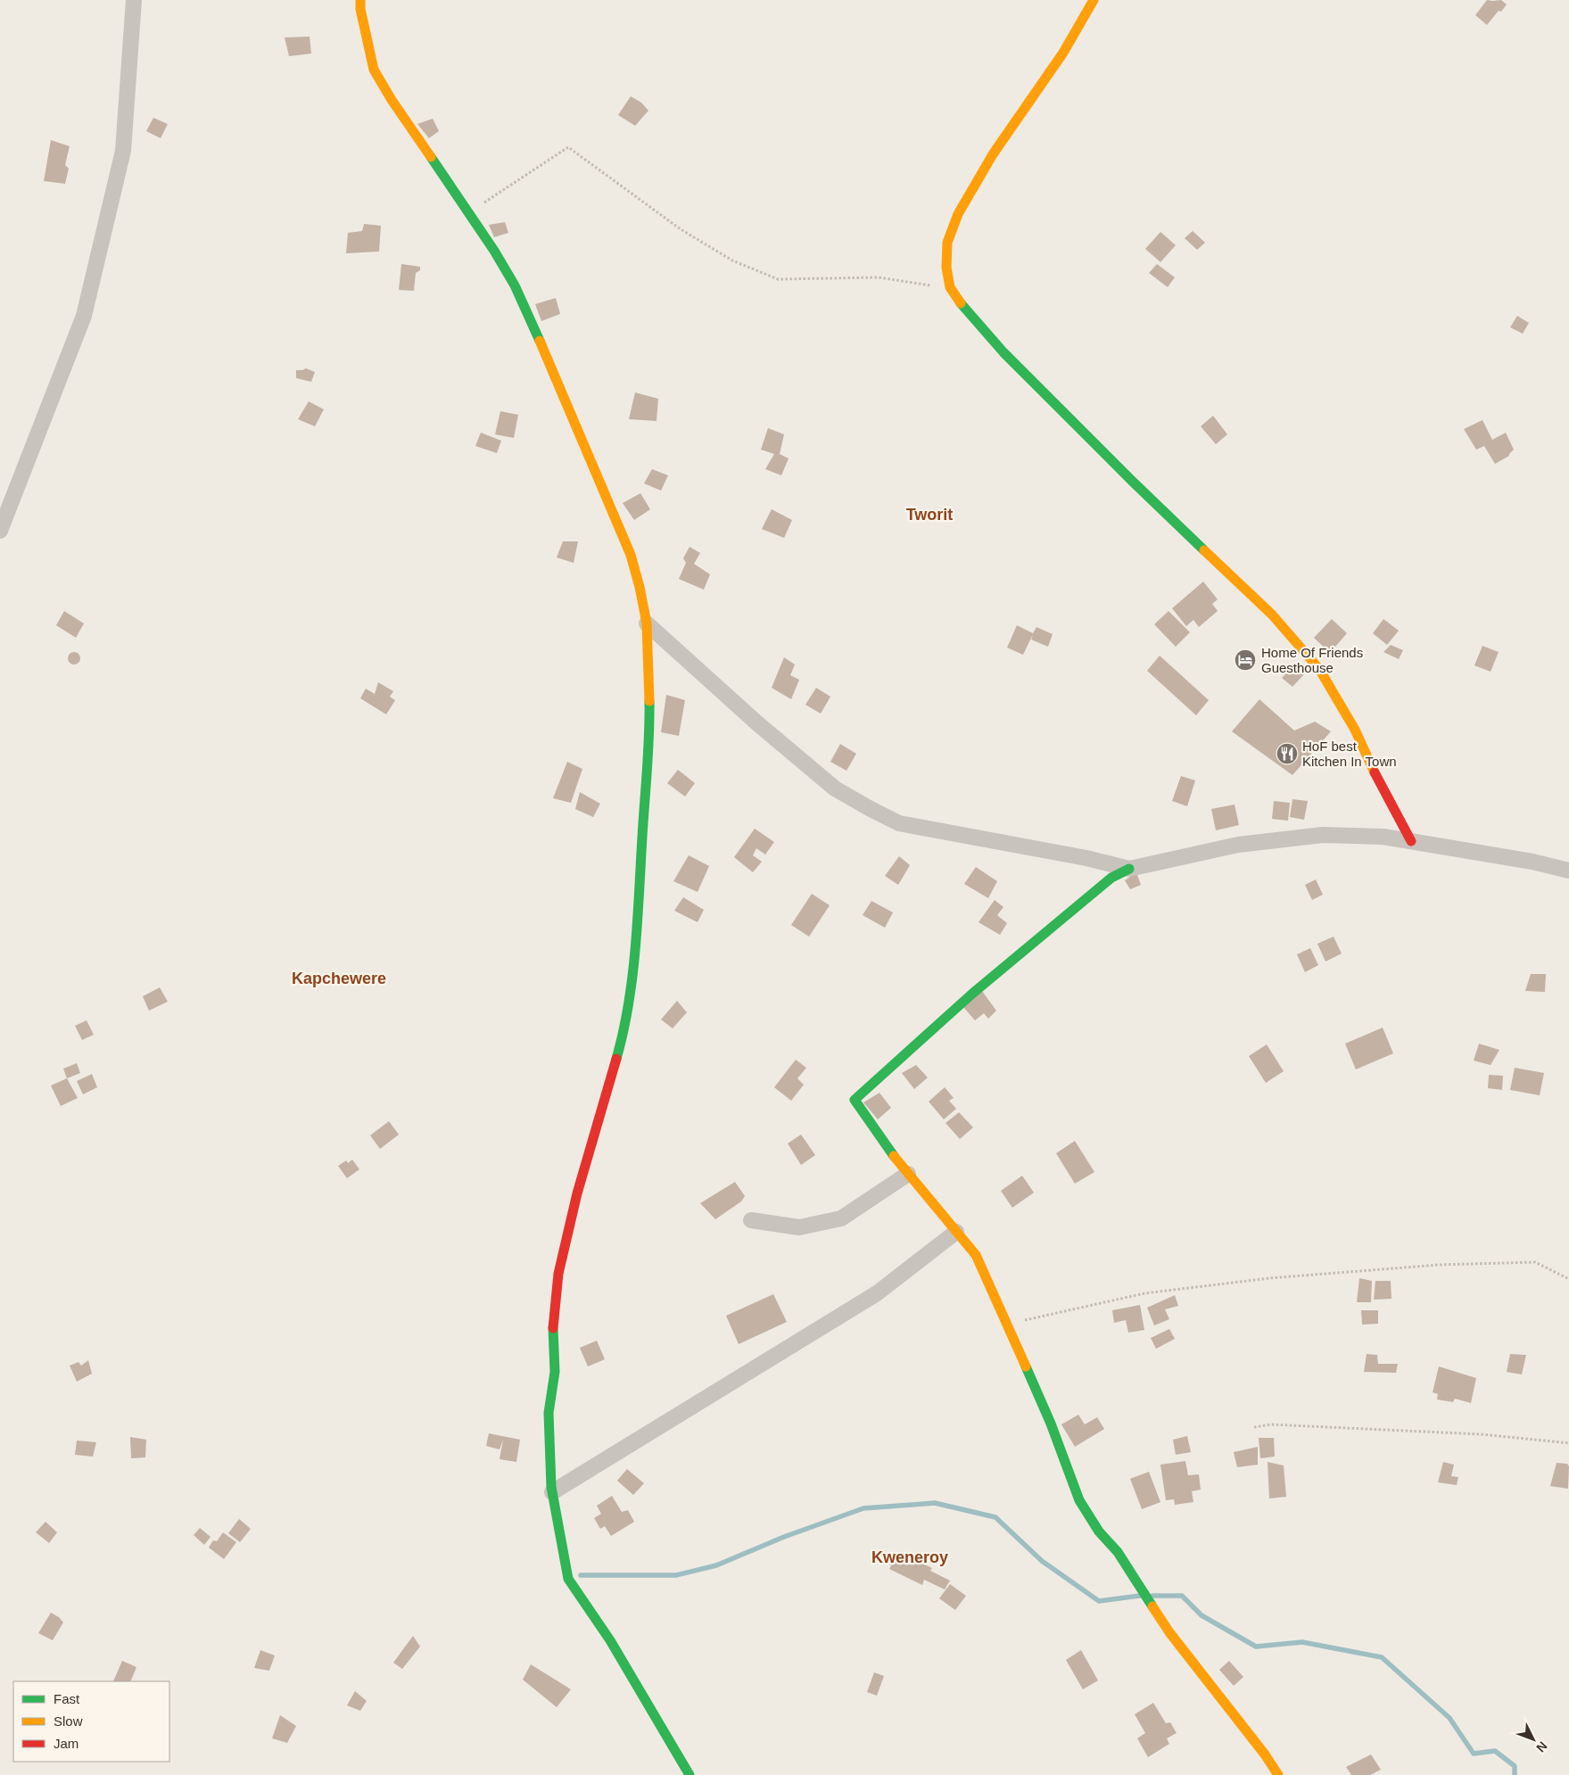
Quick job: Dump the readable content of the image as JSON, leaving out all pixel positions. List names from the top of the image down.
{
  "districts": ["Tworit", "Kapchewere", "Kweneroy"],
  "places": {
    "hotel": ["Home Of Friends Guesthouse"],
    "restaurant": ["HoF best Kitchen In Town"]
  },
  "legend": ["Fast", "Slow", "Jam"],
  "north": "bottom right"
}
